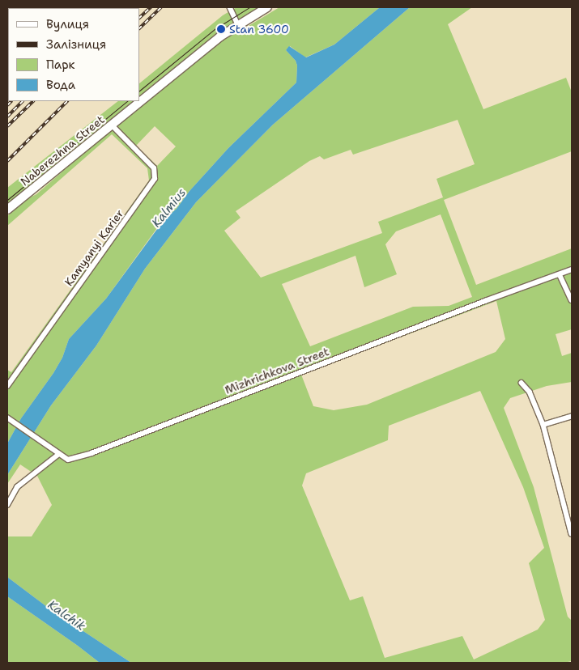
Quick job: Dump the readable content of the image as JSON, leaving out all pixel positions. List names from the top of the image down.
{
  "streets": {
    "highway": ["Naberezhna Street"],
    "street": ["Kamyanyi Karier", "Mizhrichkova Street"]
  },
  "crossings": [
    ["Naberezhna Street", "Kamyanyi Karier"]
  ],
  "water": ["Kalmius", "Kalchik"],
  "places": ["Stan 3600"],
  "legend": [
    "Вулиця",
    "Залізниця",
    "Парк",
    "Вода"
  ]
}
